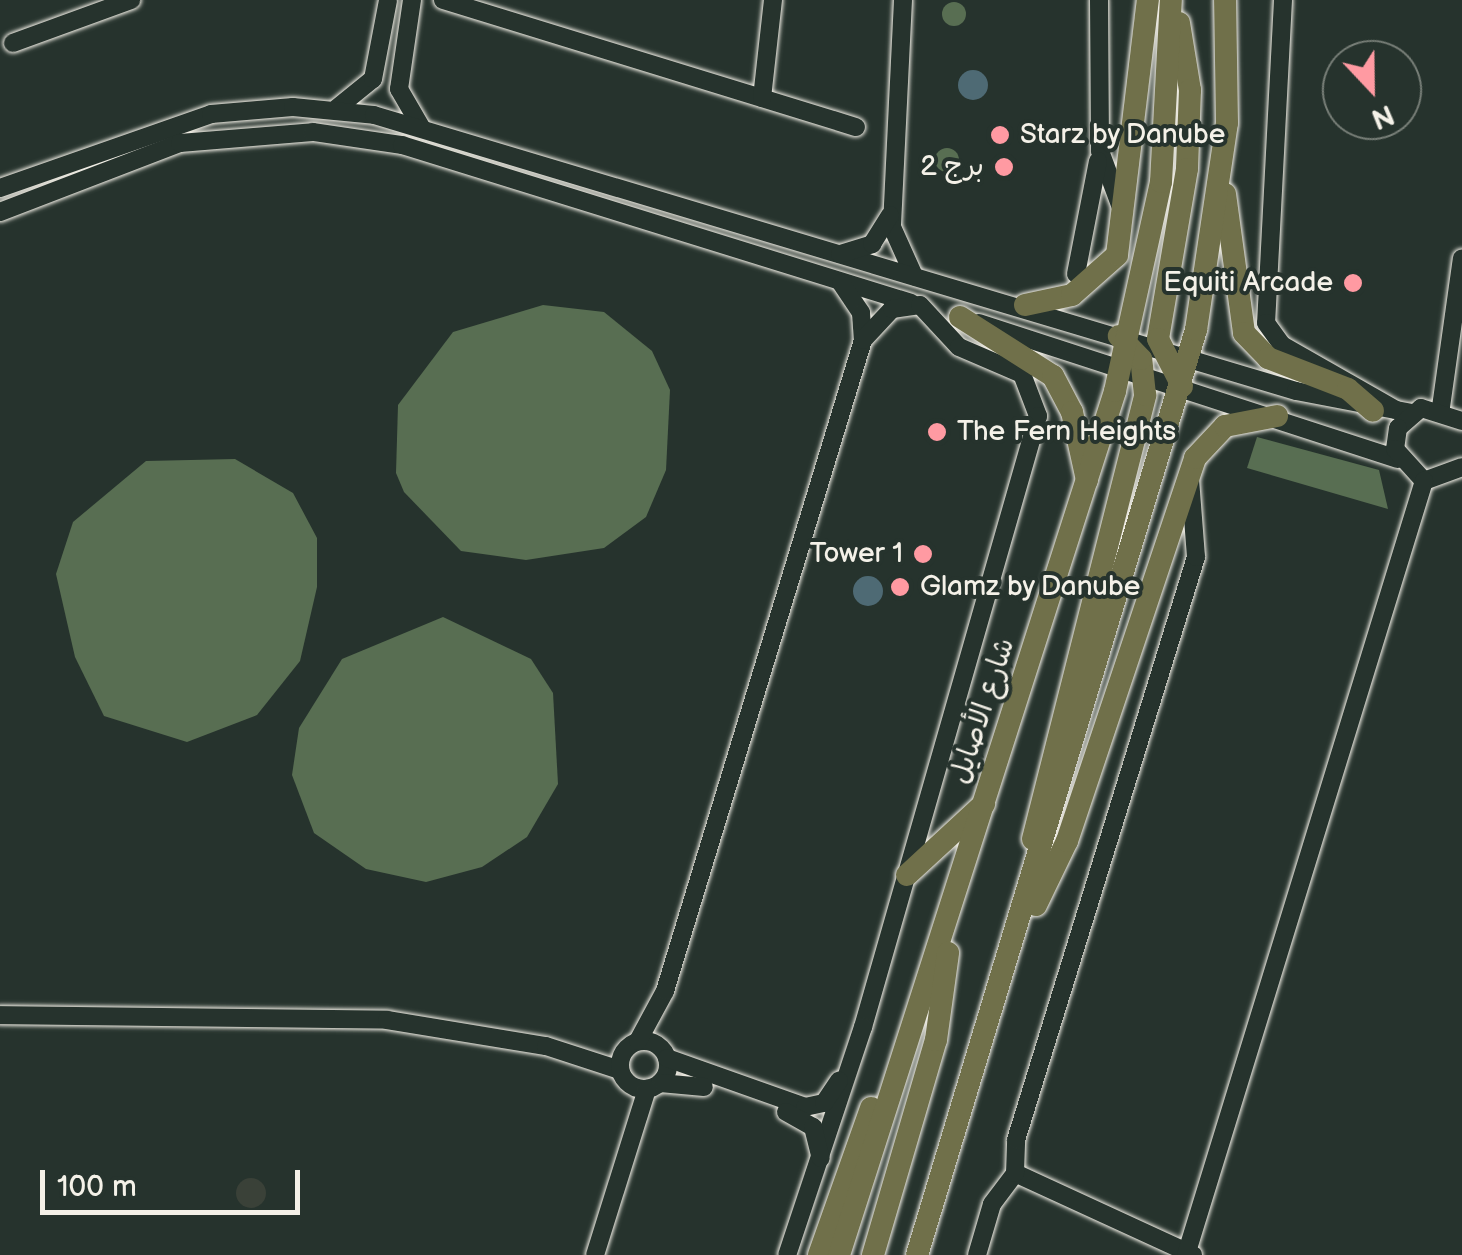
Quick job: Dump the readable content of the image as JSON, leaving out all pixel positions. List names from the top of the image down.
{
  "streets": {
    "main road": ["شارع الأصايل"]
  },
  "places": [
    "Starz by Danube",
    "برج 2",
    "Equiti Arcade",
    "The Fern Heights",
    "Tower 1",
    "Glamz by Danube"
  ],
  "scale_bar": "100 m",
  "north": "bottom"
}
